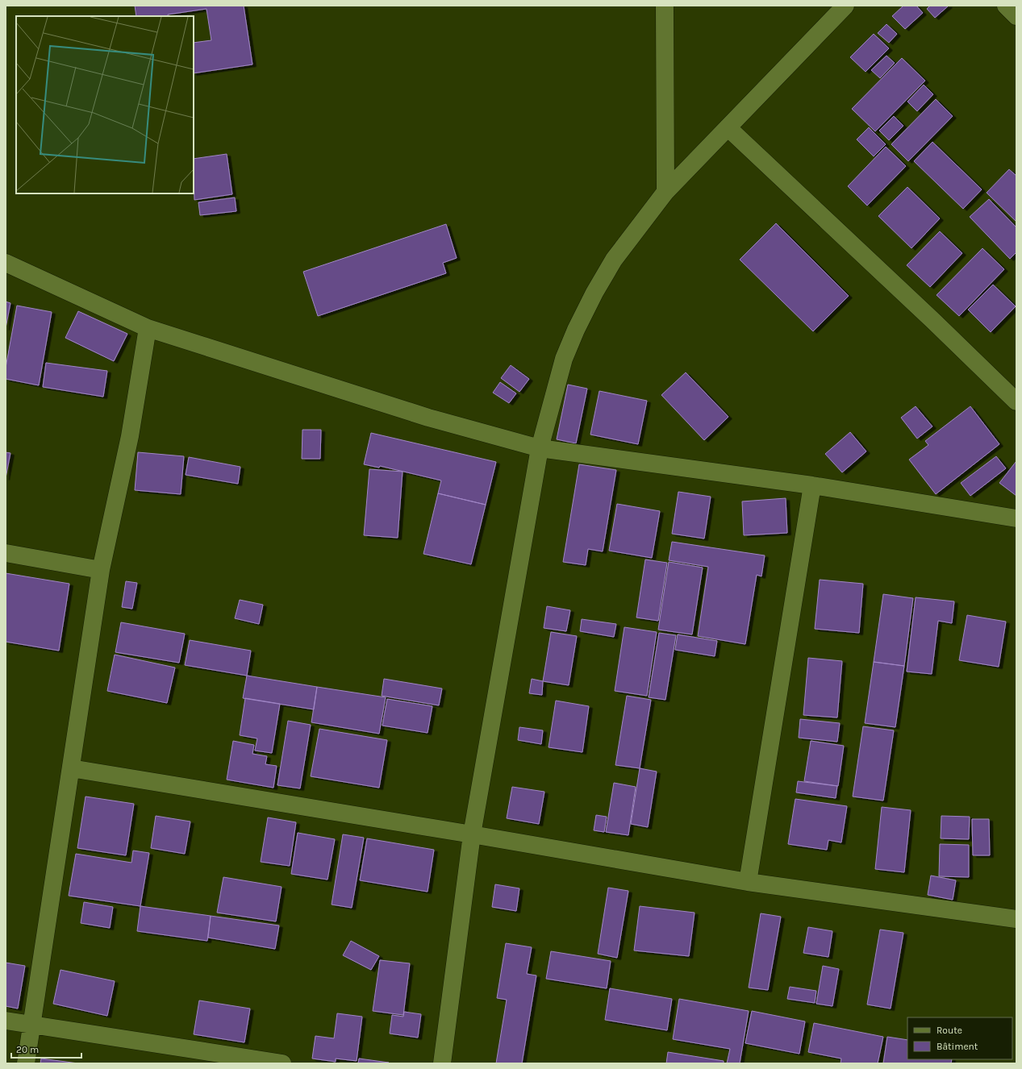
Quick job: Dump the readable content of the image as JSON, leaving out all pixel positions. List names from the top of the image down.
{
  "legend": ["Route", "Bâtiment"],
  "scale_bar": "20 m"
}
